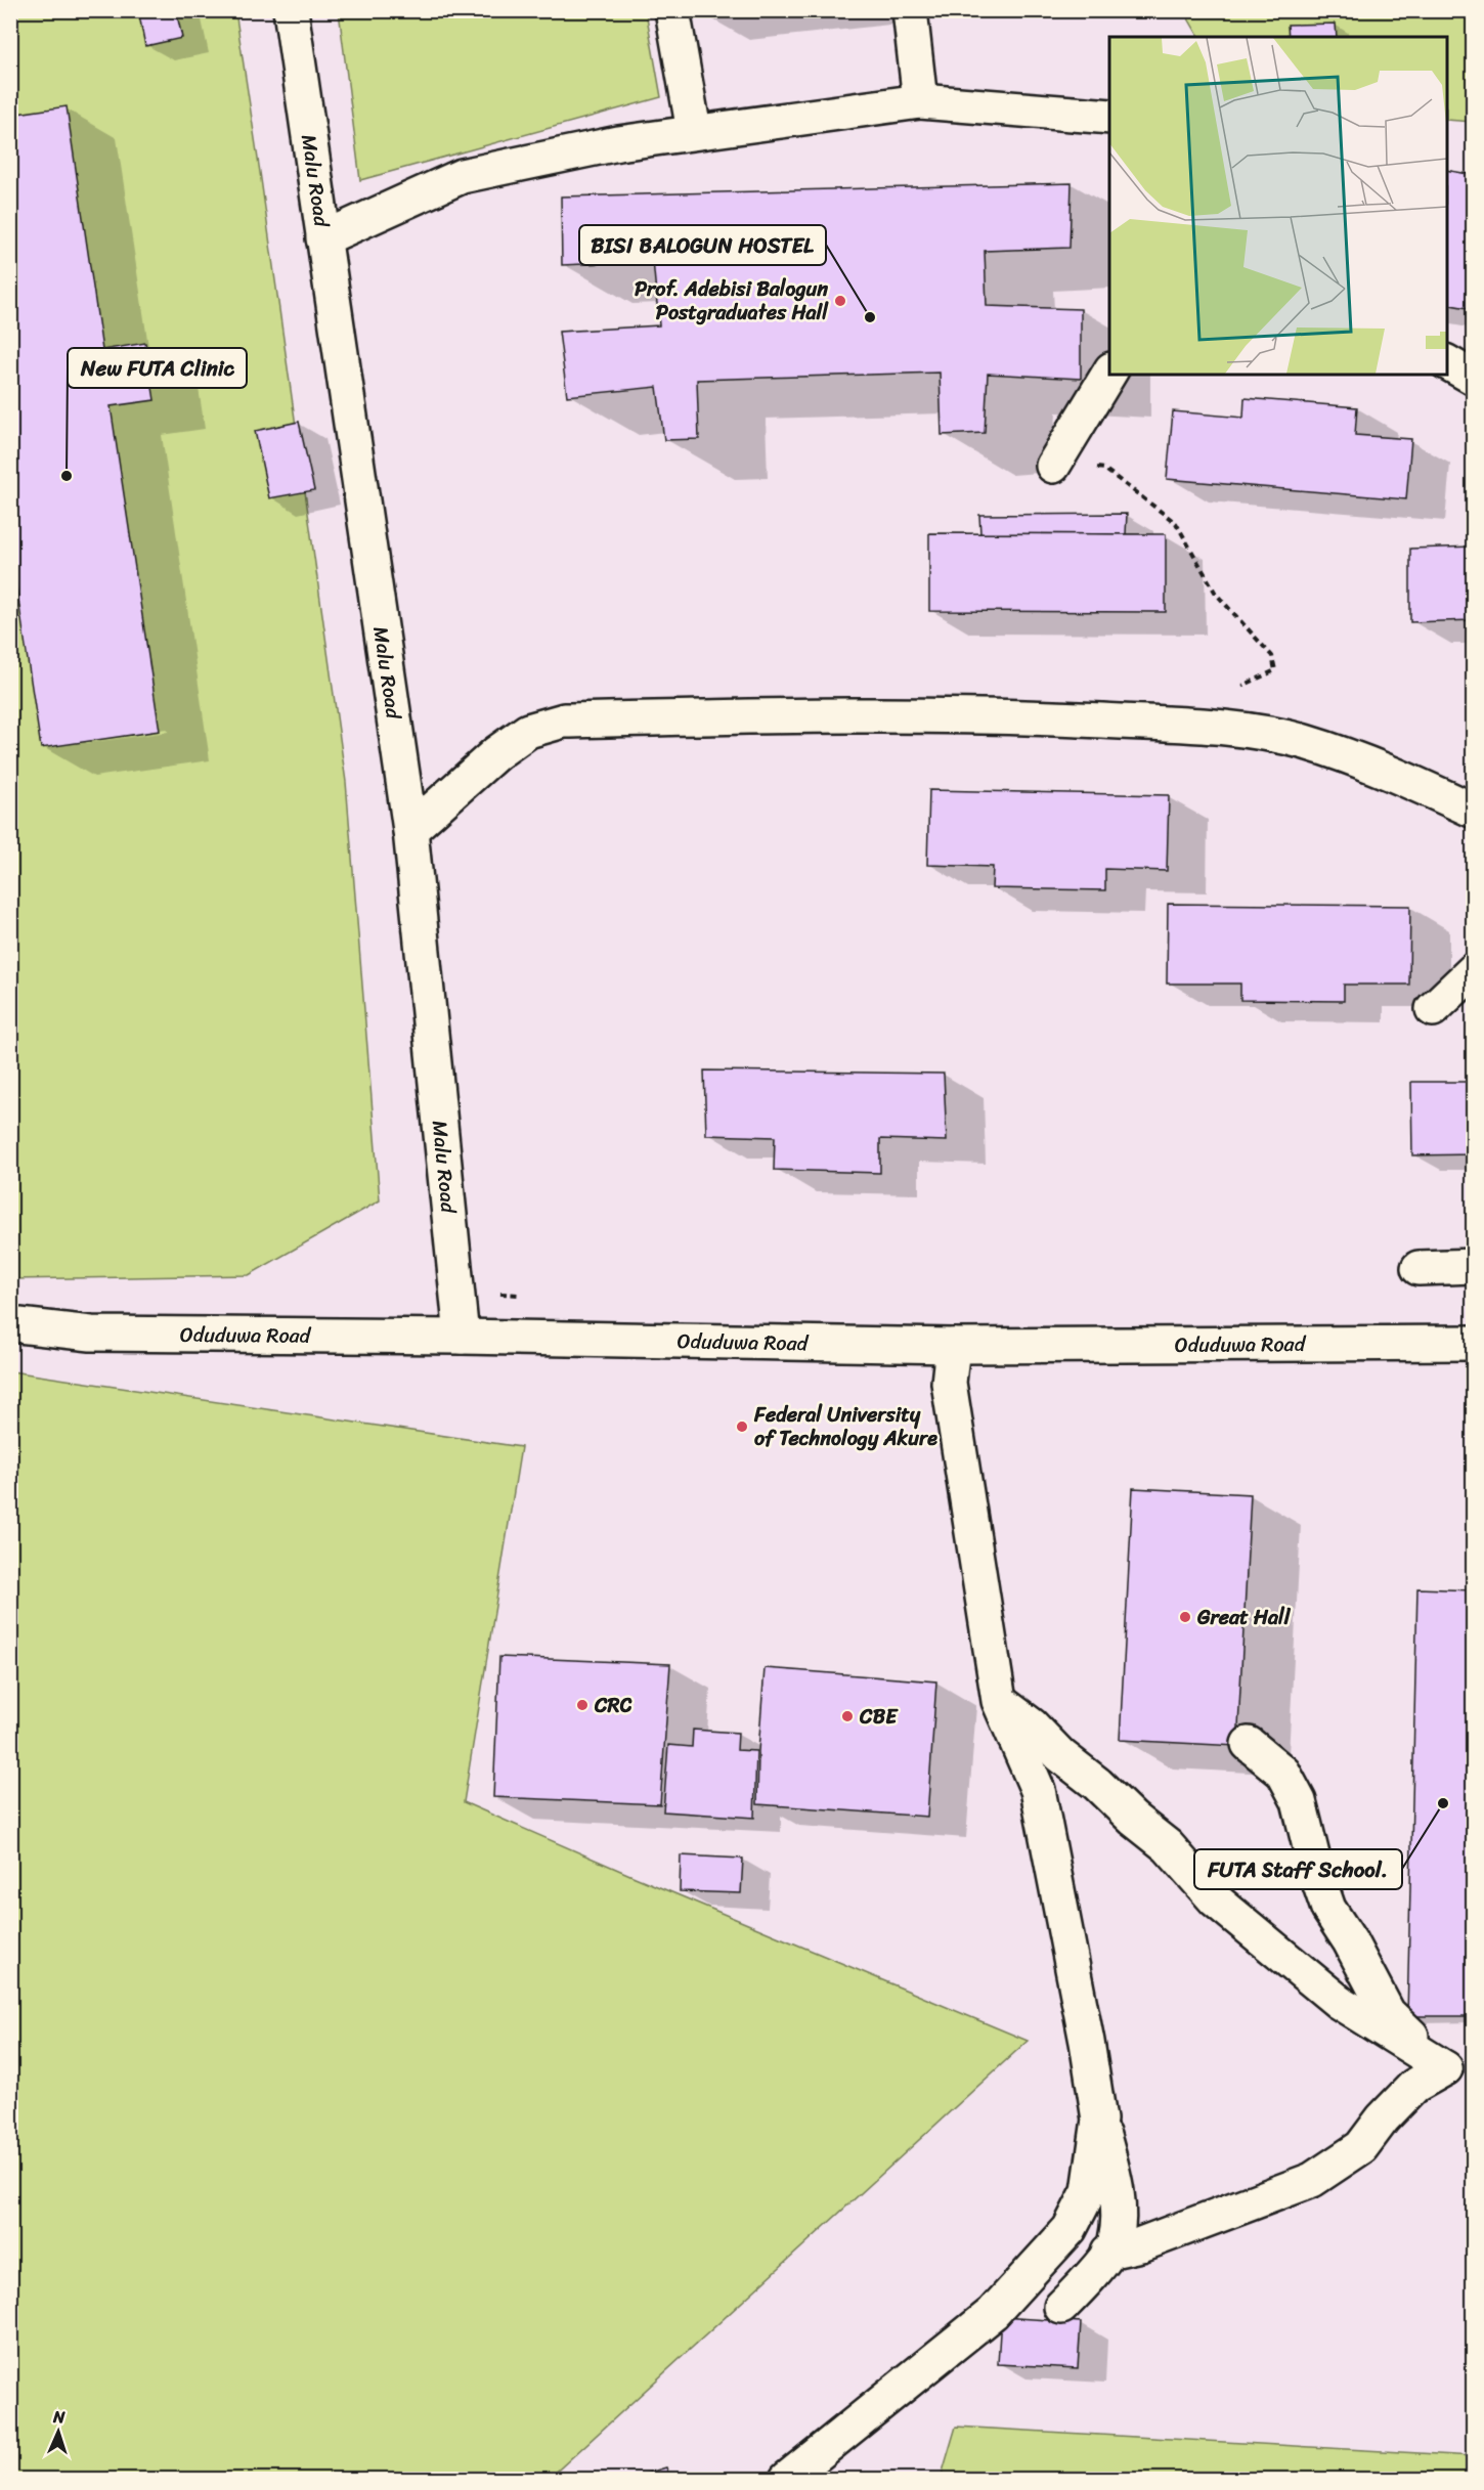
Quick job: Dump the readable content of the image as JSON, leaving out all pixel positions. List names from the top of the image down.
{
  "streets": {
    "street": ["Malu Road", "Oduduwa Road"]
  },
  "crossings": [
    ["Malu Road", "Oduduwa Road"]
  ],
  "places": [
    "Prof. Adebisi Balogun Postgraduates Hall",
    "BISI BALOGUN HOSTEL",
    "New FUTA Clinic",
    "Federal University of Technology Akure",
    "Great Hall",
    "CRC",
    "CBE",
    "FUTA Staff School."
  ],
  "north": "top"
}
